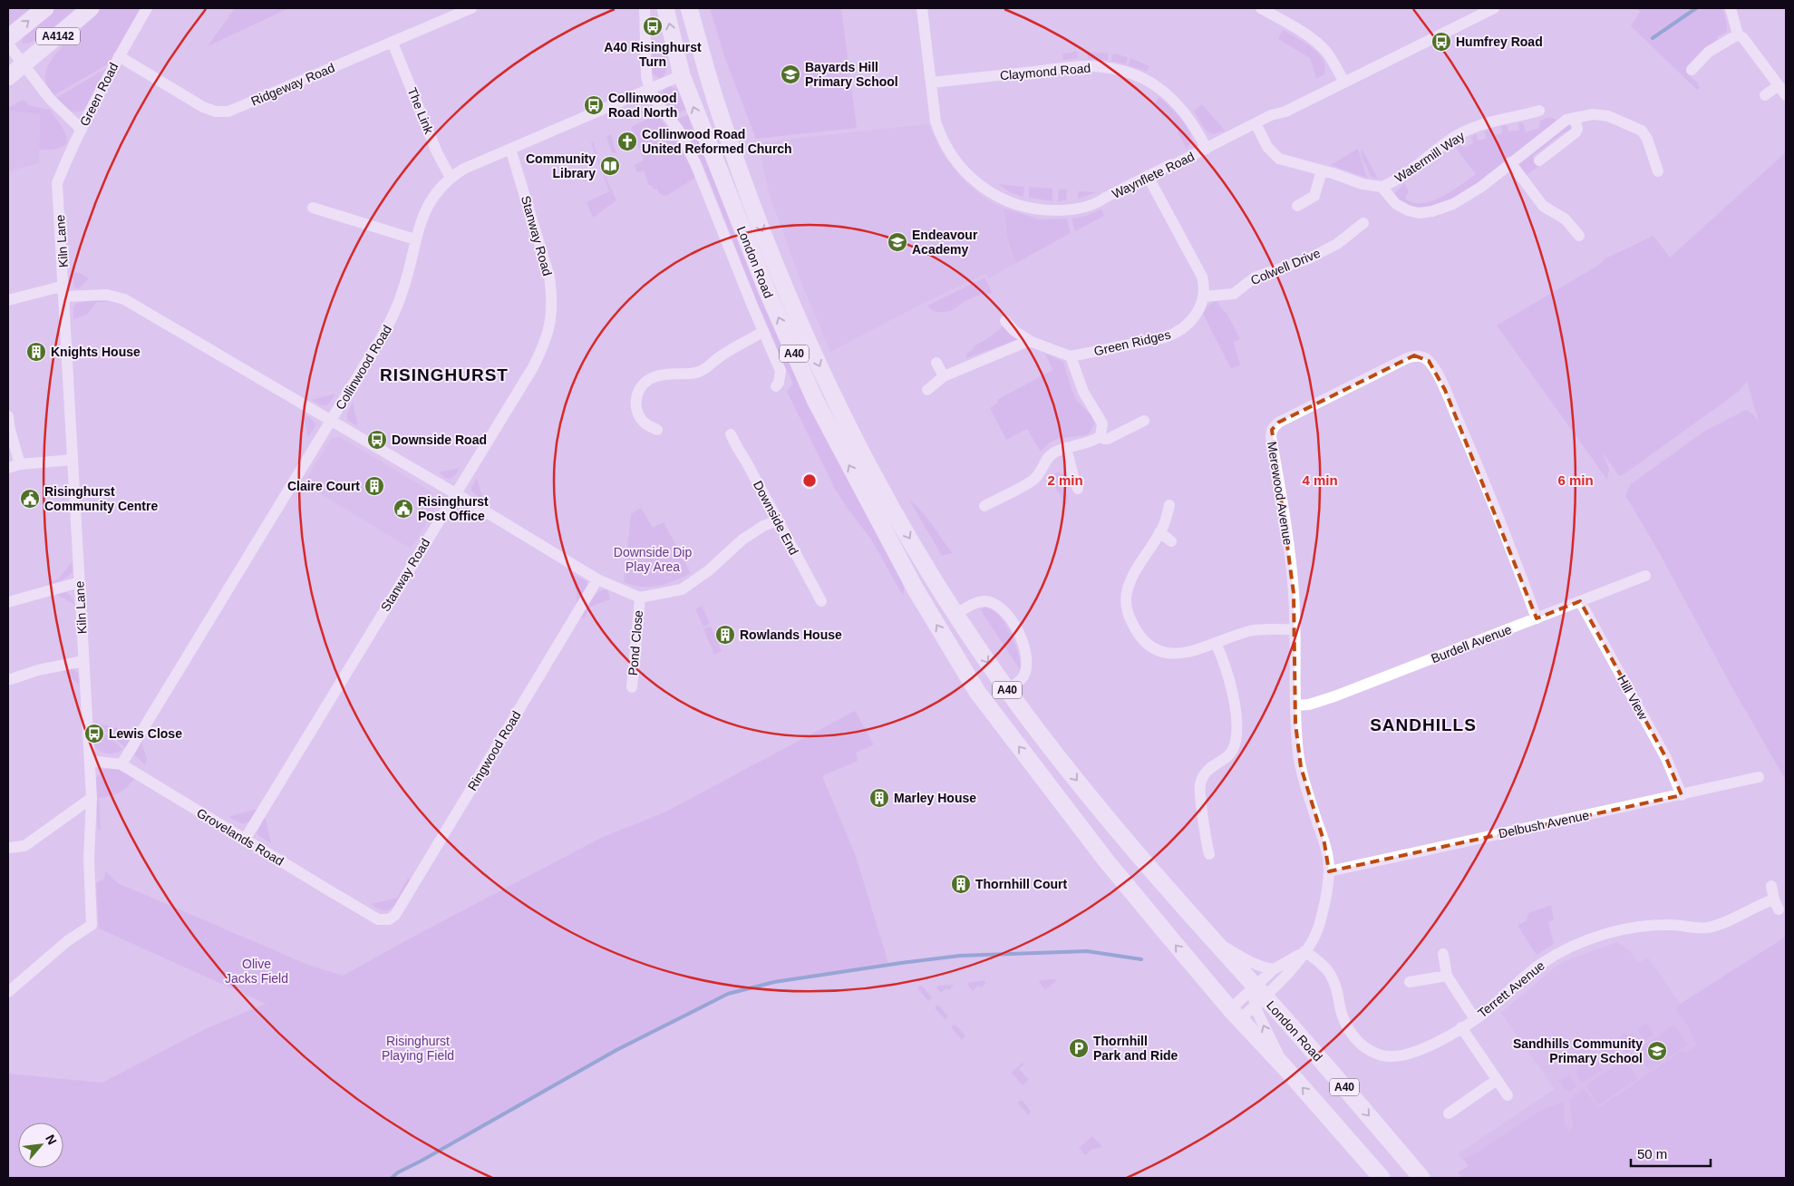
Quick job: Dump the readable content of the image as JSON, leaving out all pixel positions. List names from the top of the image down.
{
  "streets": {
    "highway": ["A4142", "London Road", "A40"],
    "street": [
      "Claymond Road",
      "Ridgeway Road",
      "Green Road",
      "The Link",
      "Watermill Way",
      "Waynflete Road",
      "Stanway Road",
      "Kiln Lane",
      "Colwell Drive",
      "Green Ridges",
      "Collinwood Road",
      "Merewood Avenue",
      "Downside End",
      "Pond Close",
      "Burdell Avenue",
      "Hill View",
      "Ringwood Road",
      "Delbush Avenue",
      "Grovelands Road",
      "Terrett Avenue"
    ]
  },
  "crossings": [
    ["Claymond Road", "Waynflete Road"],
    ["Ridgeway Road", "Green Road"],
    ["Ridgeway Road", "The Link"],
    ["Green Road", "Kiln Lane"],
    ["The Link", "Collinwood Road"],
    ["Stanway Road", "Collinwood Road"],
    ["Stanway Road", "Grovelands Road"],
    ["Kiln Lane", "Grovelands Road"],
    ["London Road", "A40"],
    ["London Road", "Collinwood Road"],
    ["London Road", "Merewood Avenue"],
    ["Colwell Drive", "Green Ridges"],
    ["A40", "Merewood Avenue"],
    ["Collinwood Road", "Grovelands Road"],
    ["Merewood Avenue", "Burdell Avenue"],
    ["Merewood Avenue", "Delbush Avenue"],
    ["Merewood Avenue", "Terrett Avenue"],
    ["Burdell Avenue", "Hill View"],
    ["Hill View", "Delbush Avenue"],
    ["Ringwood Road", "Grovelands Road"]
  ],
  "districts": ["RISINGHURST", "SANDHILLS"],
  "parks": ["Downside Dip Play Area", "Olive Jacks Field", "Risinghurst Playing Field"],
  "places": {
    "bus stop": [
      "A40 Risinghurst Turn",
      "Humfrey Road",
      "Collinwood Road North",
      "Downside Road",
      "Lewis Close"
    ],
    "school or university": ["Bayards Hill Primary School", "Endeavour Academy", "Sandhills Community Primary School"],
    "church": ["Collinwood Road United Reformed Church"],
    "library": ["Community Library"],
    "building": [
      "Knights House",
      "Claire Court",
      "Rowlands House",
      "Marley House",
      "Thornhill Court"
    ],
    "public building": ["Risinghurst Community Centre", "Risinghurst Post Office"],
    "parking": ["Thornhill Park and Ride"]
  },
  "scale_bar": "50 m",
  "north": "top right",
  "rings": ["2 min", "4 min", "6 min"]
}
